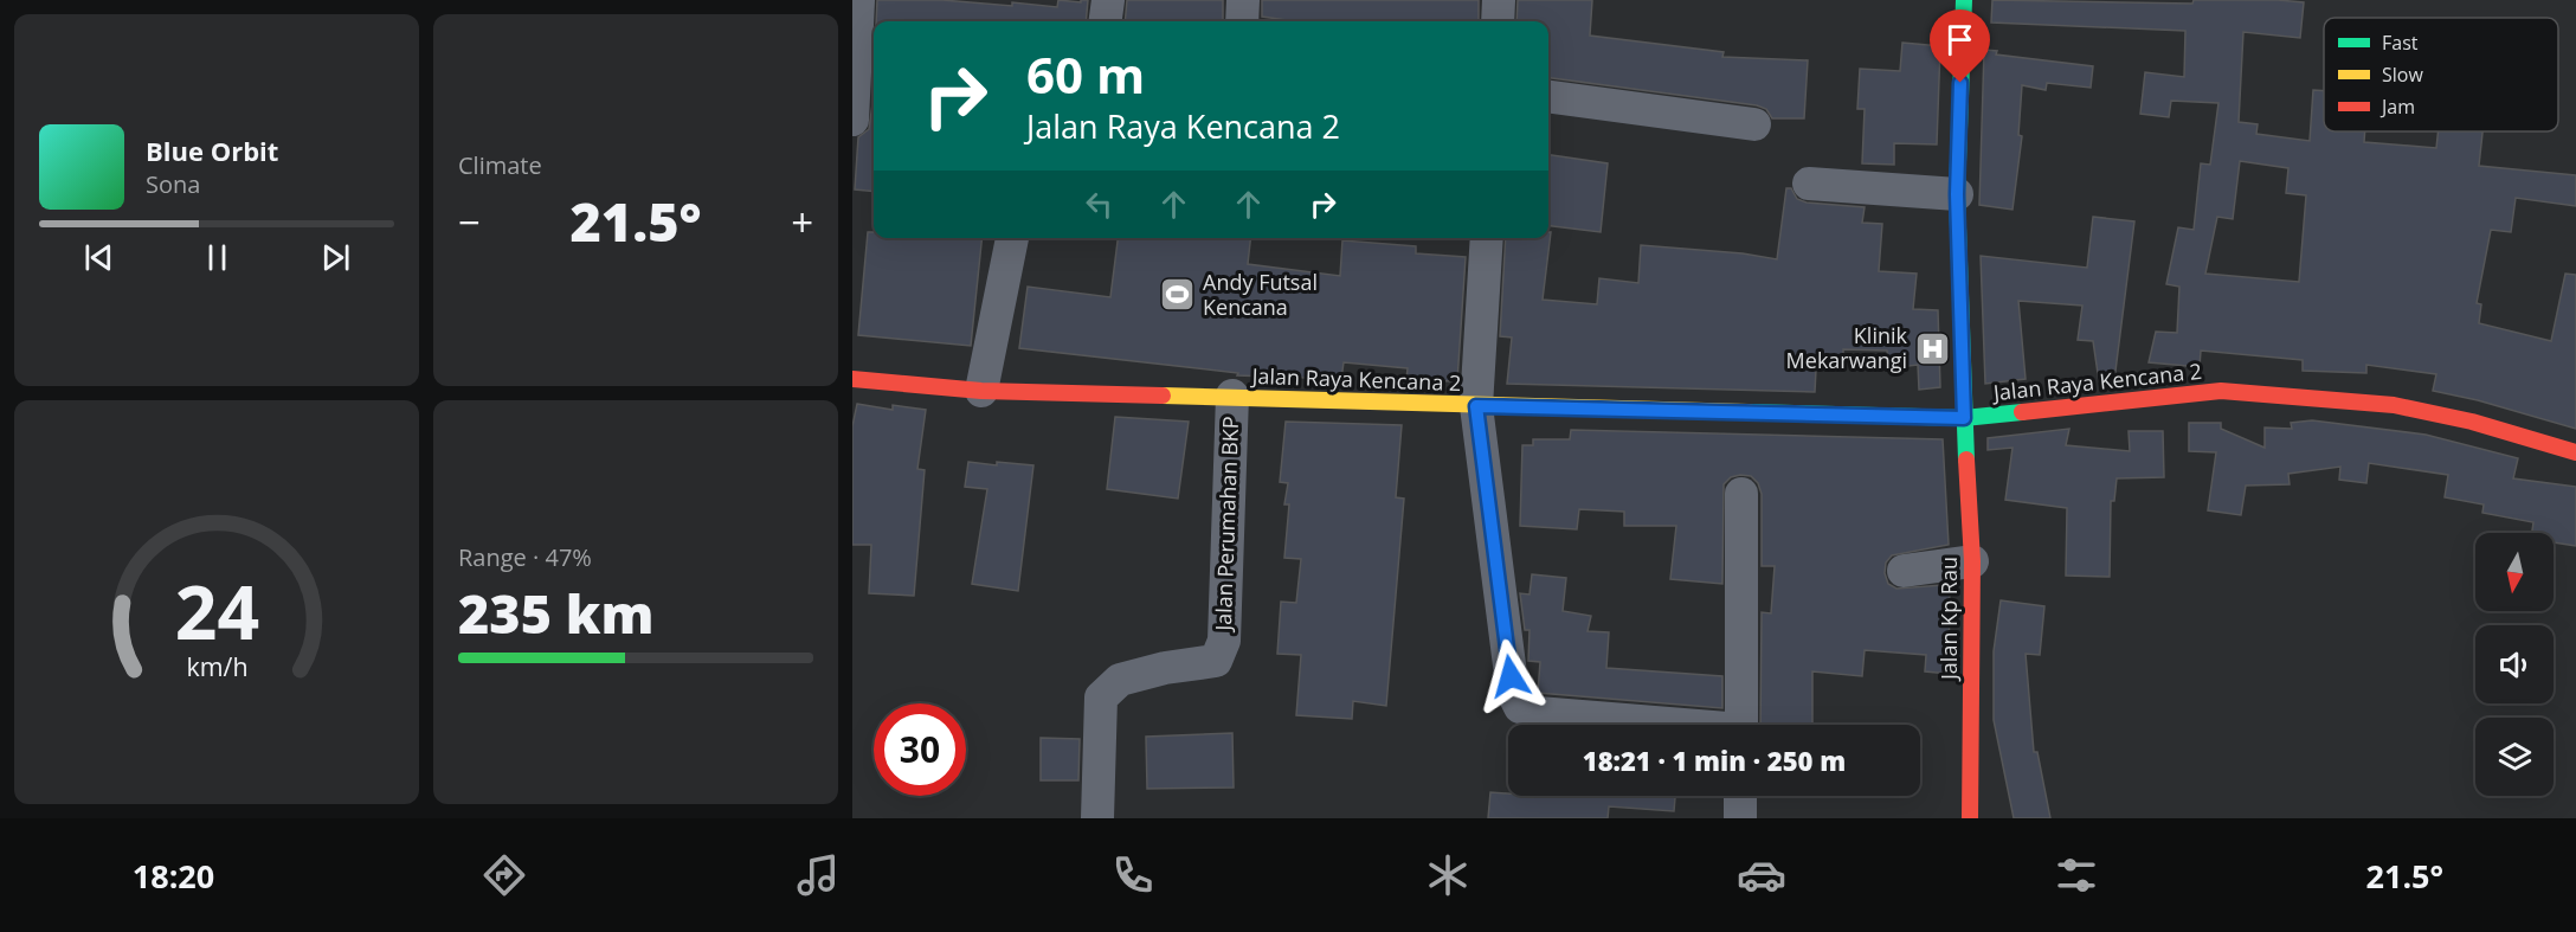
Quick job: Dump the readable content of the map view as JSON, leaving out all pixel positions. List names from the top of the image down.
{
  "streets": {
    "street": ["Jalan Raya Kencana 2", "Jalan Perumahan BKP", "Jalan Kp Rau"]
  },
  "crossings": [
    ["Jalan Raya Kencana 2", "Jalan Perumahan BKP"],
    ["Jalan Raya Kencana 2", "Jalan Kp Rau"]
  ],
  "places": {
    "sports": ["Andy Futsal Kencana"],
    "hospital": ["Klinik Mekarwangi"]
  },
  "legend": ["Fast", "Slow", "Jam"],
  "north": "bottom",
  "page": {
    "tile": [
      "Climate",
      ["Range · 47%", "235 km"]
    ],
    "turn": ["60 m", "Jalan Raya Kencana 2"],
    "song": ["Blue Orbit", "Sona"],
    "heat": ["−", "21.5°", "+"],
    "limit": "30",
    "trip": "18:21 · 1 min · 250 m",
    "tabs": ["18:20", "21.5°"],
    "gauge": ["24", "km/h"]
  }
}
